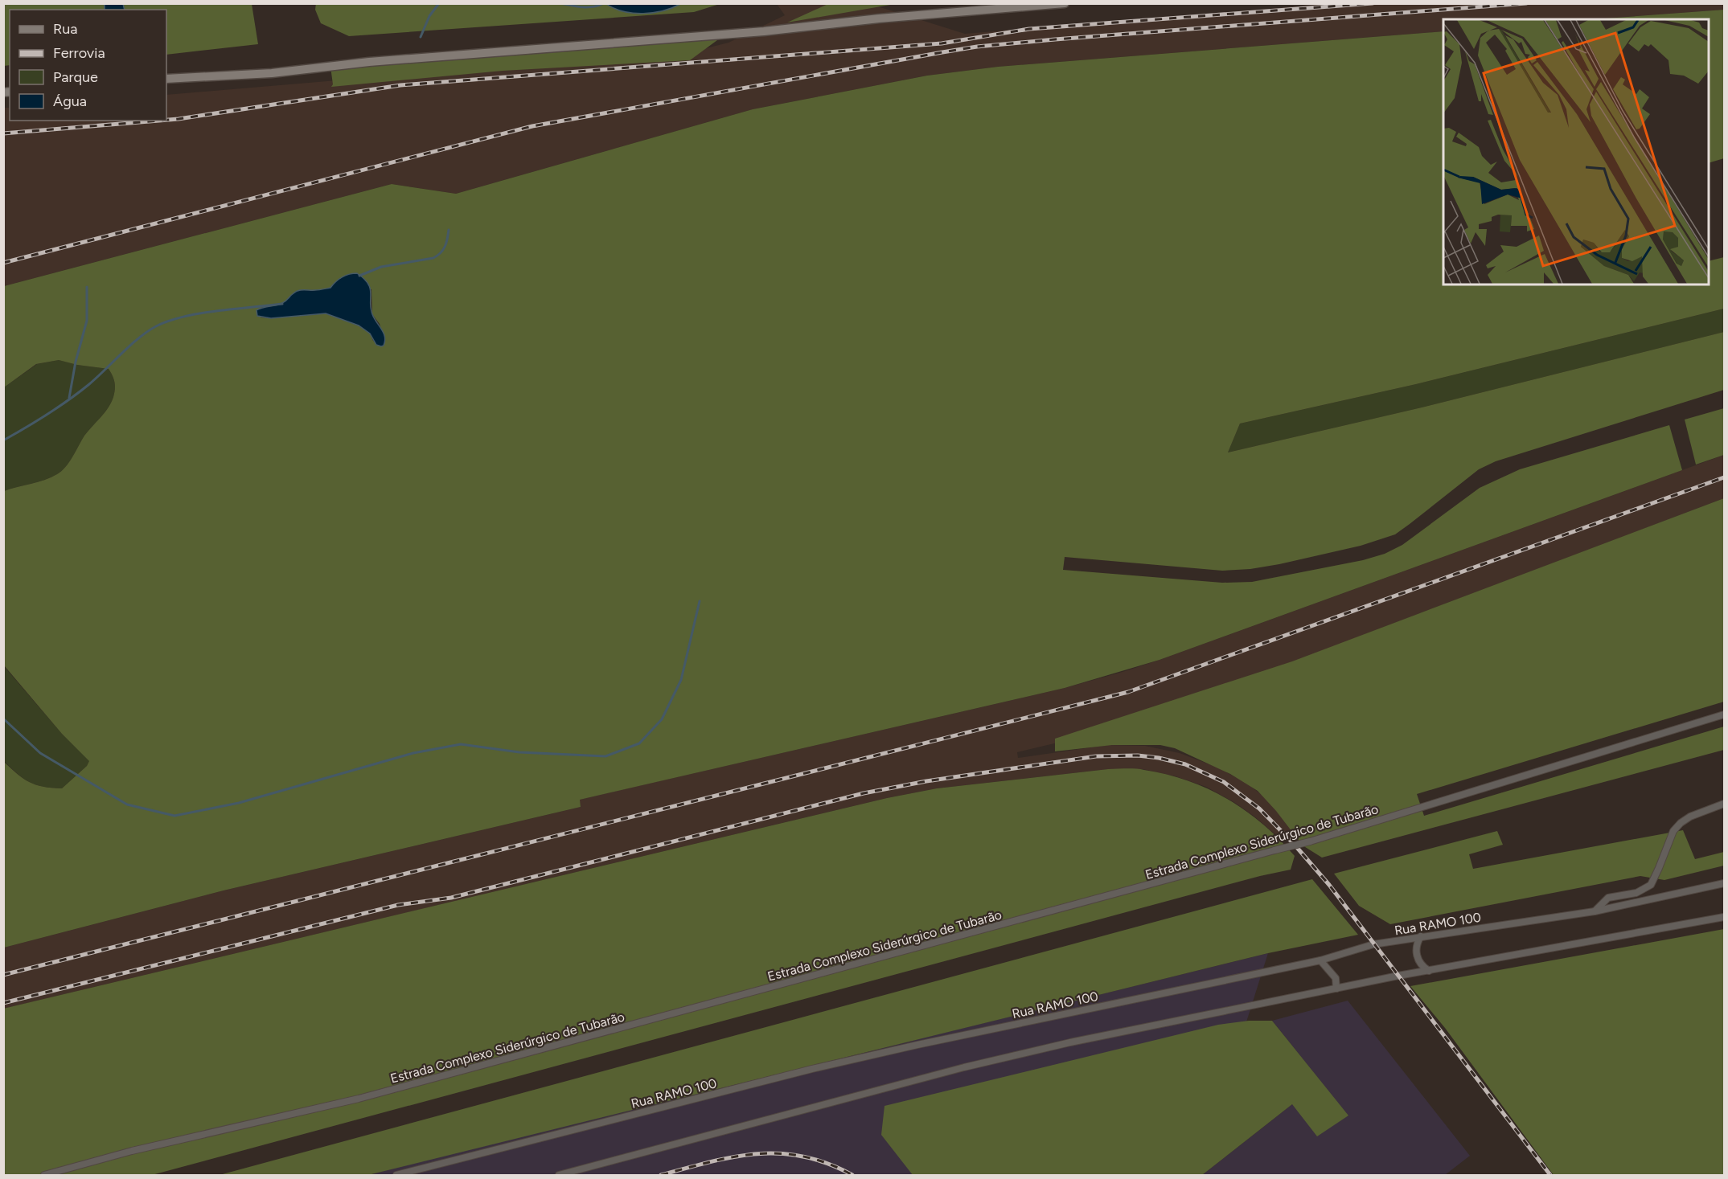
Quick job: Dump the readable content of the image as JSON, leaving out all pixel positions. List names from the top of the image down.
{
  "streets": {
    "street": ["Estrada Complexo Siderúrgico de Tubarão", "Rua RAMO 100"]
  },
  "legend": [
    "Rua",
    "Ferrovia",
    "Parque",
    "Água"
  ]
}
